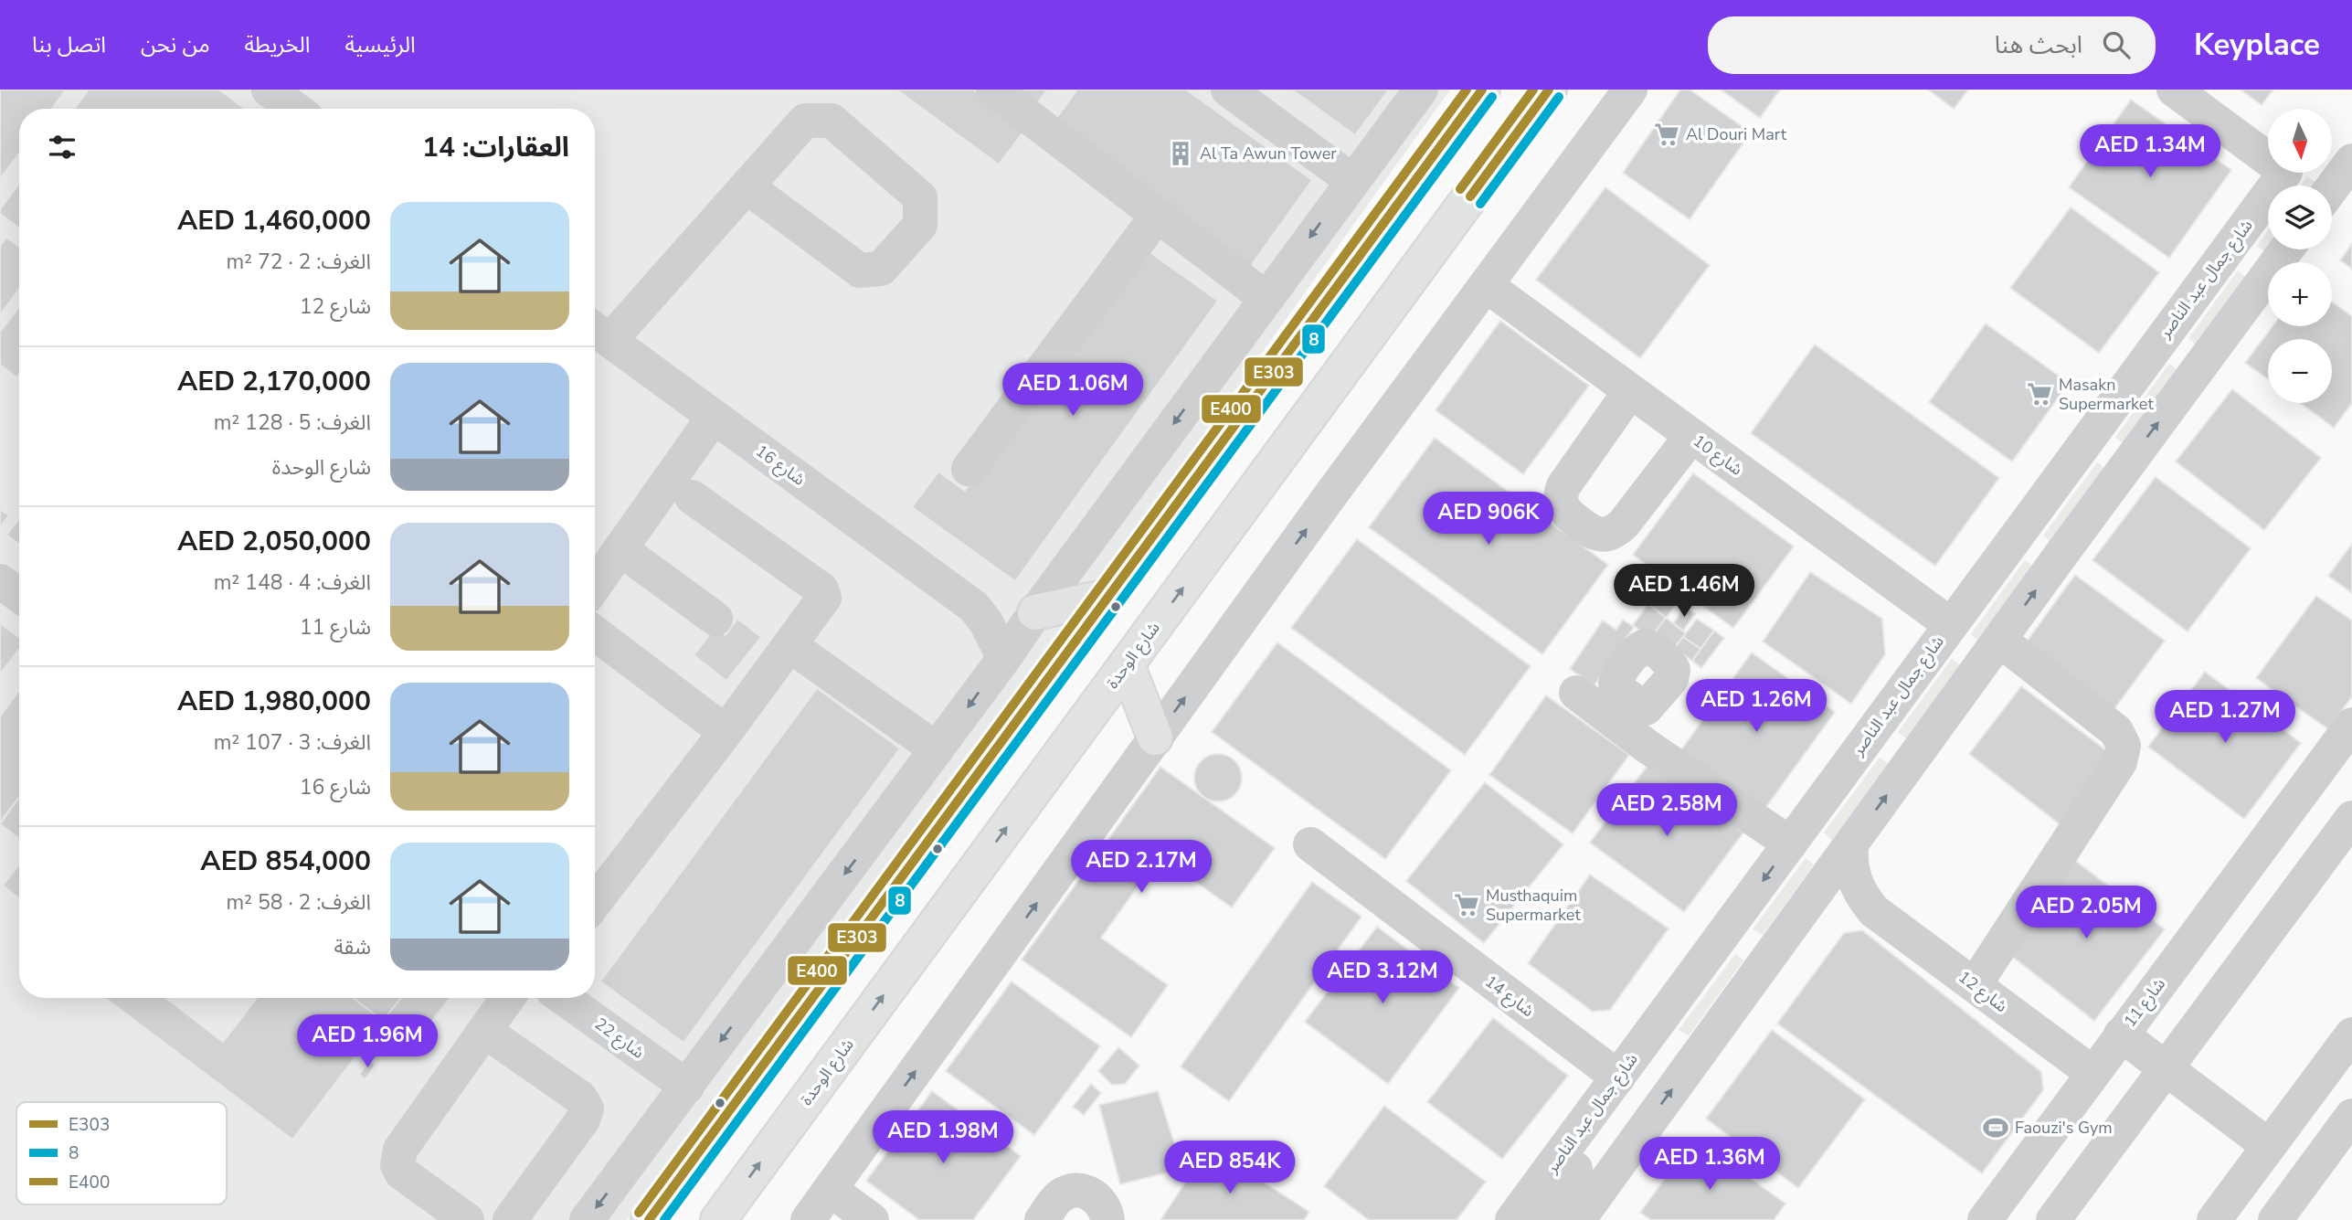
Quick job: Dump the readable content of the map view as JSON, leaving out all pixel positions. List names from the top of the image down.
{
  "streets": {
    "highway": ["شارع الوحدة"],
    "street": [
      "شارع جمال عبد الناصر",
      "شارع 10",
      "شارع 16",
      "شارع 12",
      "شارع 14",
      "شارع 11",
      "شارع 22"
    ]
  },
  "crossings": [
    ["شارع جمال عبد الناصر", "شارع 10"],
    ["شارع جمال عبد الناصر", "شارع 14"],
    ["شارع 12", "شارع 11"]
  ],
  "places": {
    "supermarket": ["Al Douri Mart", "Masakn Supermarket", "Musthaquim Supermarket"],
    "building": ["Al Ta Awun Tower"],
    "sports": ["Faouzi's Gym"]
  },
  "lines": ["transit line E303", "transit line E400", "transit line 8"],
  "legend": ["E303", "8", "E400"],
  "north": "bottom",
  "page": {
    "header": "Keyplace",
    "search": "ابحث هنا",
    "nav": [
      "الرئيسية",
      "الخريطة",
      "من نحن",
      "اتصل بنا"
    ],
    "map_buttons": ["+", "−"],
    "heading": "العقارات: 14",
    "price": [
      "AED 1.34M",
      "AED 1.06M",
      "AED 906K",
      "AED 1.46M",
      "AED 1.26M",
      "AED 1.27M",
      "AED 2.58M",
      "AED 2.17M",
      "AED 2.05M",
      "AED 3.12M",
      "AED 1.96M",
      "AED 1.98M",
      "AED 1.36M",
      "AED 854K"
    ],
    "list": [
      {
        "name": "AED 1,460,000",
        "note": "الغرف: 2 · 72 m² · شارع 12"
      },
      {
        "name": "AED 2,170,000",
        "note": "الغرف: 5 · 128 m² · شارع الوحدة"
      },
      {
        "name": "AED 2,050,000",
        "note": "الغرف: 4 · 148 m² · شارع 11"
      },
      {
        "name": "AED 1,980,000",
        "note": "الغرف: 3 · 107 m² · شارع 16"
      },
      {
        "name": "AED 854,000",
        "note": "الغرف: 2 · 58 m² · شقة"
      }
    ]
  }
}
